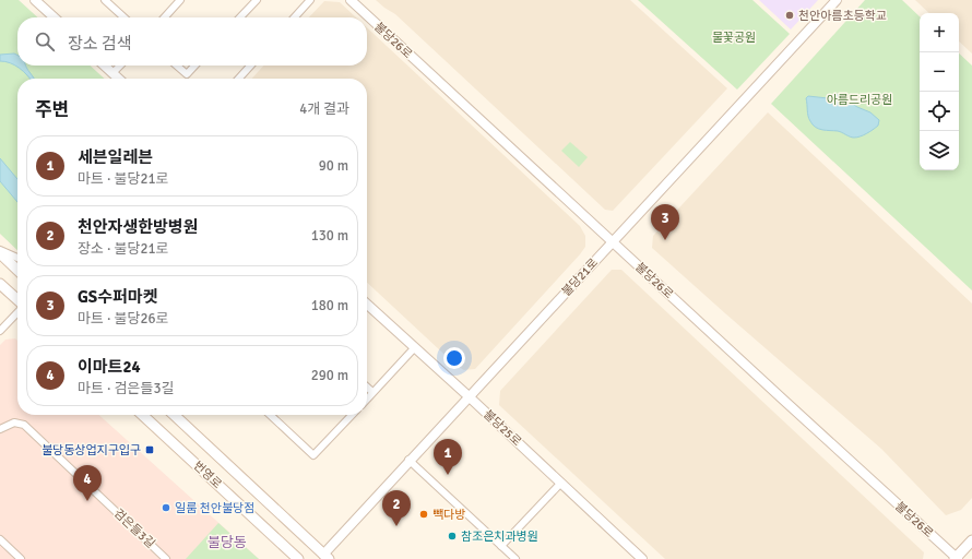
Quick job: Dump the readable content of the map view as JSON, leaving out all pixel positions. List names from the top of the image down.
{
  "streets": {
    "main road": ["번영로"],
    "street": [
      "불당26로",
      "불당21로",
      "불당25로",
      "검은들3길"
    ]
  },
  "crossings": [
    ["불당26로", "불당21로"],
    ["불당21로", "불당25로"],
    ["불당21로", "번영로"]
  ],
  "districts": ["불당동"],
  "parks": ["물꽃공원", "아름드리공원"],
  "places": {
    "other": [
      "천안아름초등학교",
      "일룸 천안불당점",
      "빽다방",
      "참조은치과병원"
    ],
    "transit": ["불당동상업지구입구"]
  },
  "page": {
    "map_buttons": ["+", "−"],
    "search": "장소 검색",
    "heading": ["주변", "4개 결과"],
    "list": [
      {
        "mark": "1",
        "name": "세븐일레븐",
        "note": "마트 · 불당21로",
        "value": "90 m"
      },
      {
        "mark": "2",
        "name": "천안자생한방병원",
        "note": "장소 · 불당21로",
        "value": "130 m"
      },
      {
        "mark": "3",
        "name": "GS수퍼마켓",
        "note": "마트 · 불당26로",
        "value": "180 m"
      },
      {
        "mark": "4",
        "name": "이마트24",
        "note": "마트 · 검은들3길",
        "value": "290 m"
      }
    ],
    "pins": [
      "3",
      "1",
      "4",
      "2"
    ]
  }
}
